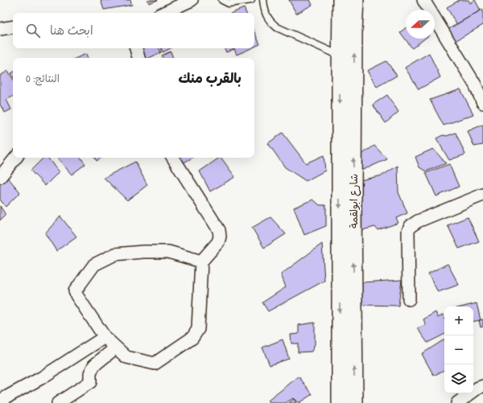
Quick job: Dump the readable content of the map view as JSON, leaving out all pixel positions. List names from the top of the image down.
{
  "streets": {
    "street": ["شارع ابولقمة"]
  },
  "north": "left",
  "page": {
    "search": "ابحث هنا",
    "heading": ["بالقرب منك", "النتائج: 0"],
    "map_buttons": ["+", "−"]
  }
}
